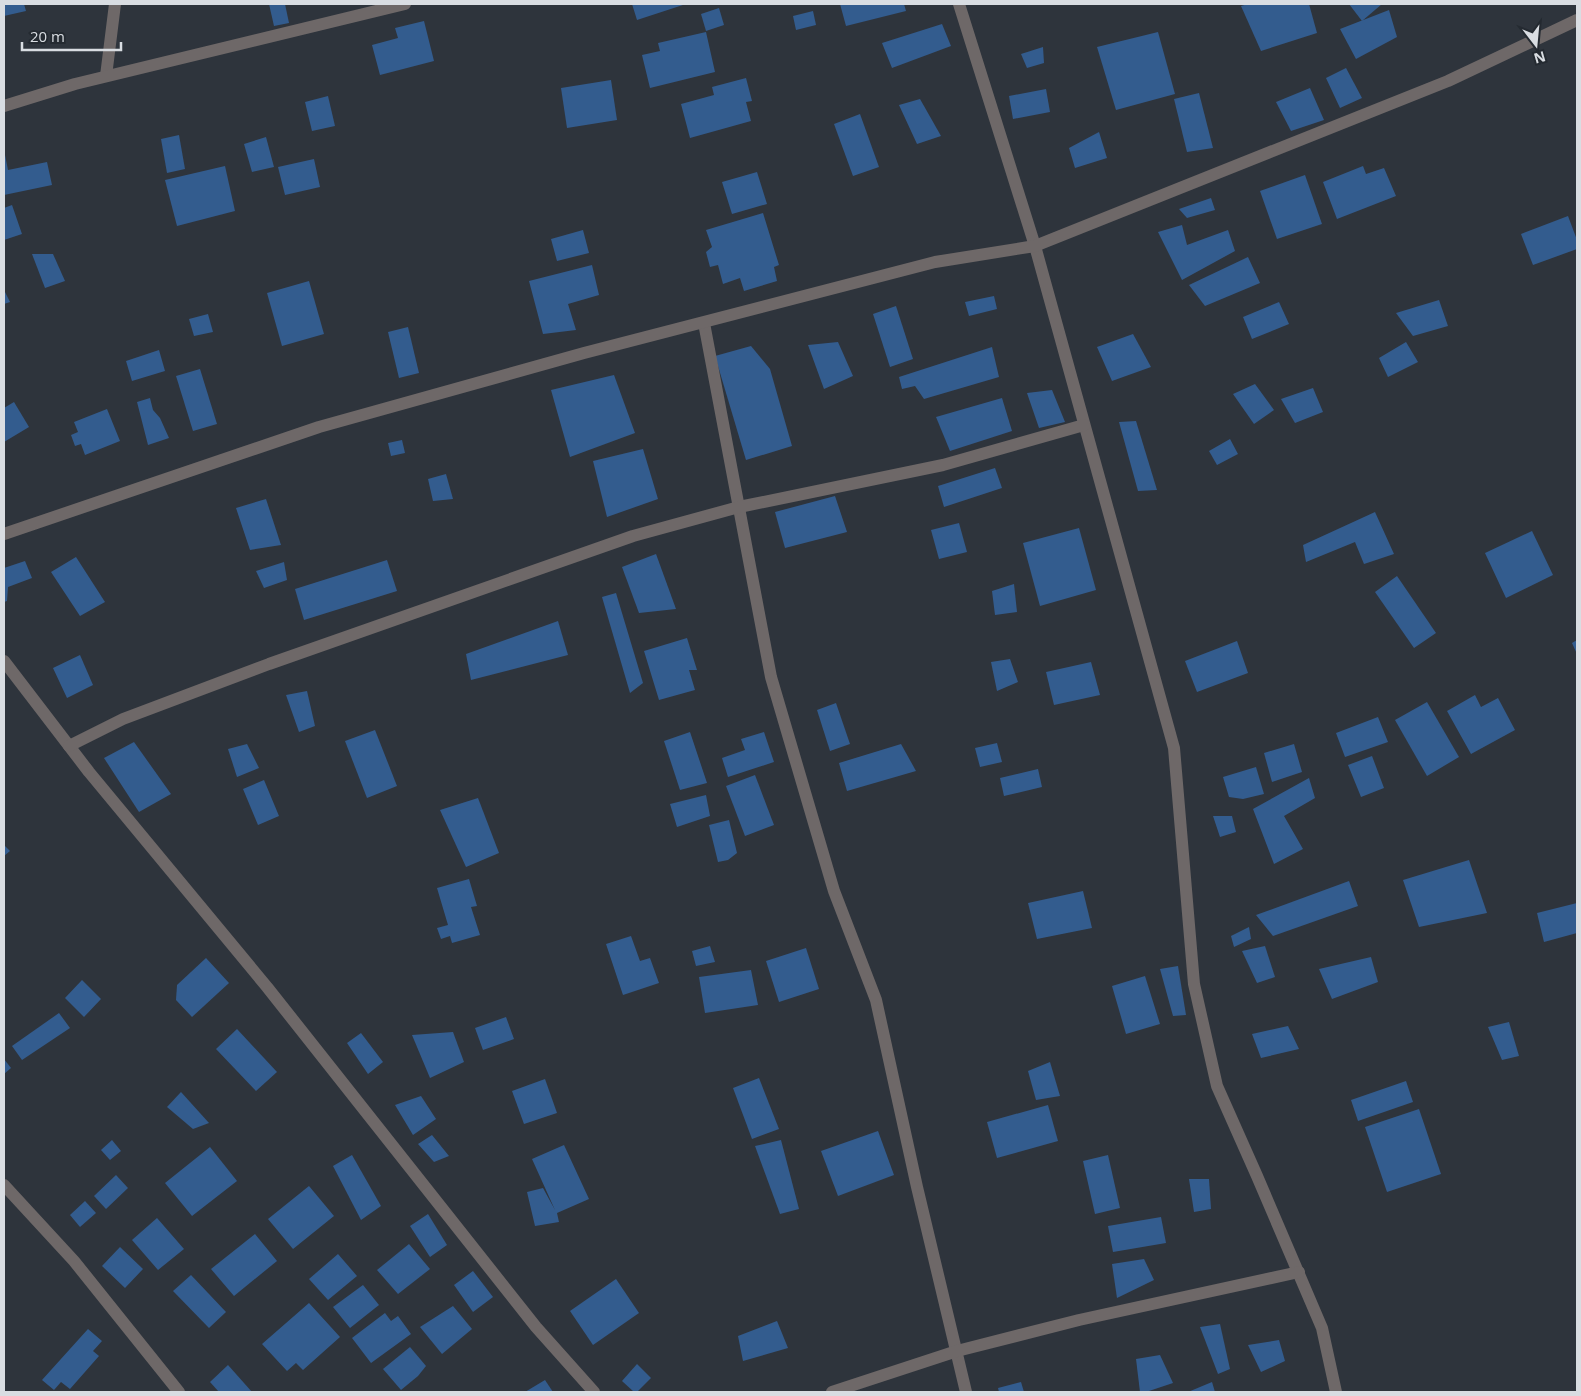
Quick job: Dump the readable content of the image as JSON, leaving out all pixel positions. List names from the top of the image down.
{
  "scale_bar": "20 m",
  "north": "bottom"
}
